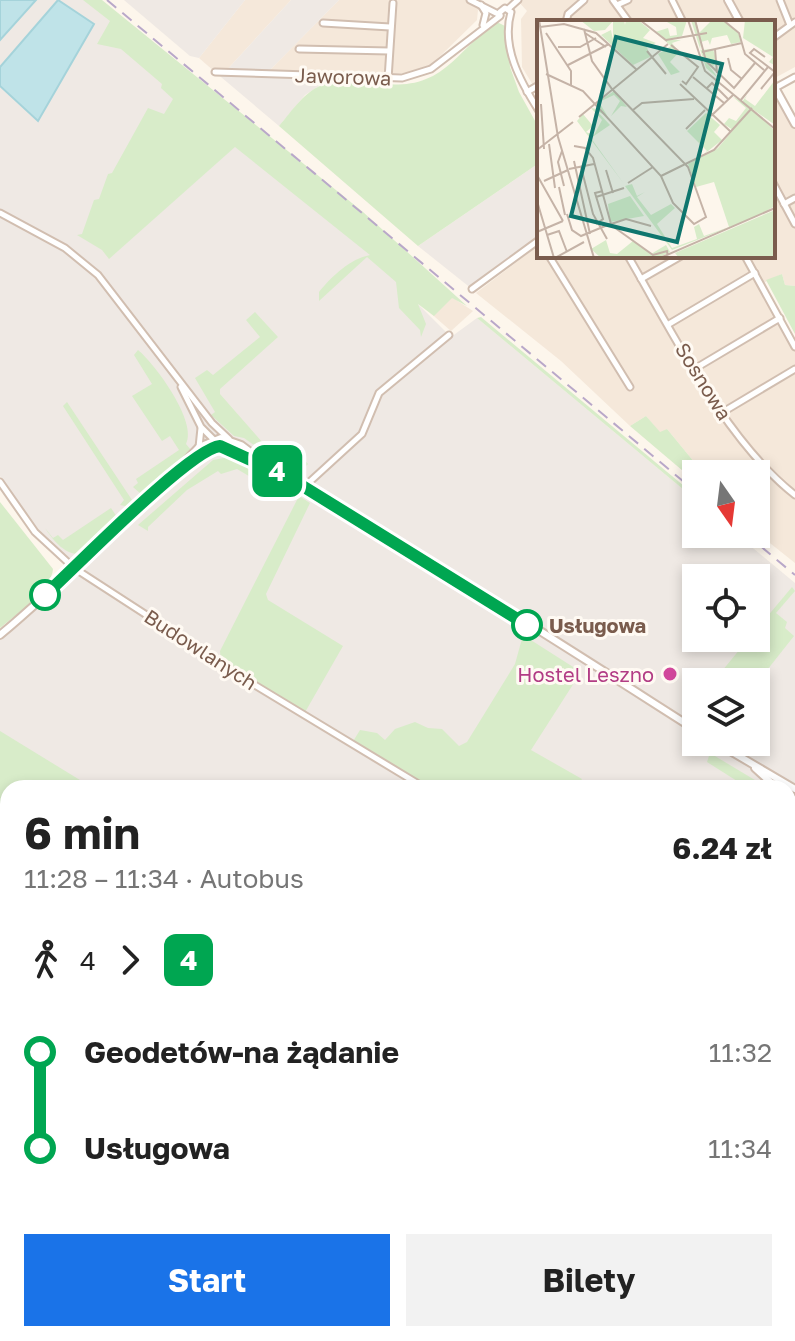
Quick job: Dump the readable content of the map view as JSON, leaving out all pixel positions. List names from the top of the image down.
{
  "streets": {
    "street": ["Jaworowa", "Sosnowa", "Budowlanych"]
  },
  "places": ["Usługowa", "Hostel Leszno"],
  "lines": ["bus line 4"],
  "north": "bottom",
  "page": {
    "on_map": "4",
    "heading": ["6 min", "11:28 – 11:34 · Autobus", "6.24 zł"],
    "legs": ["4", "4"],
    "list": [
      {
        "name": "Geodetów-na żądanie",
        "value": "11:32"
      },
      {
        "name": "Usługowa",
        "value": "11:34"
      }
    ],
    "buttons": ["Start", "Bilety"]
  }
}
